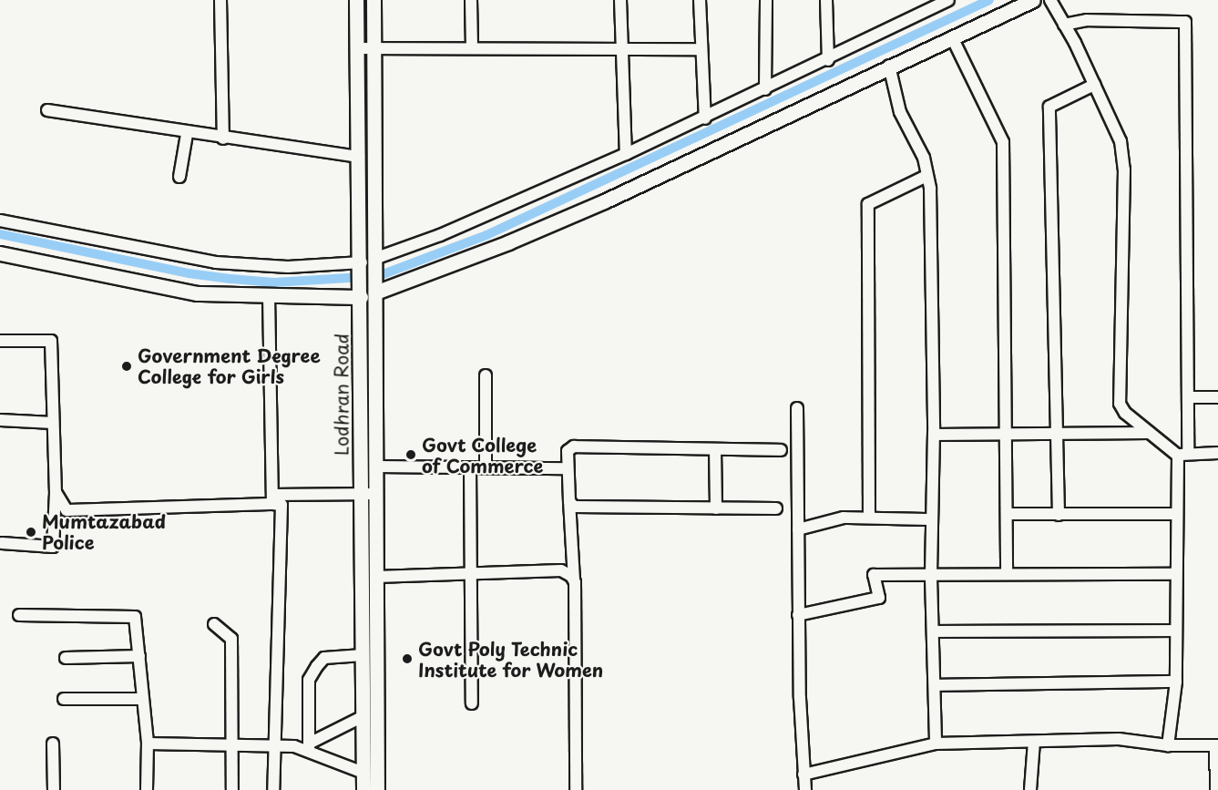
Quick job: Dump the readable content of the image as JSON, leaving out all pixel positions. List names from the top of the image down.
{
  "streets": {
    "main road": ["Lodhran Road"]
  },
  "places": [
    "Government Degree College for Girls",
    "Govt College of Commerce",
    "Mumtazabad Police",
    "Govt Poly Technic Institute for Women"
  ]
}
